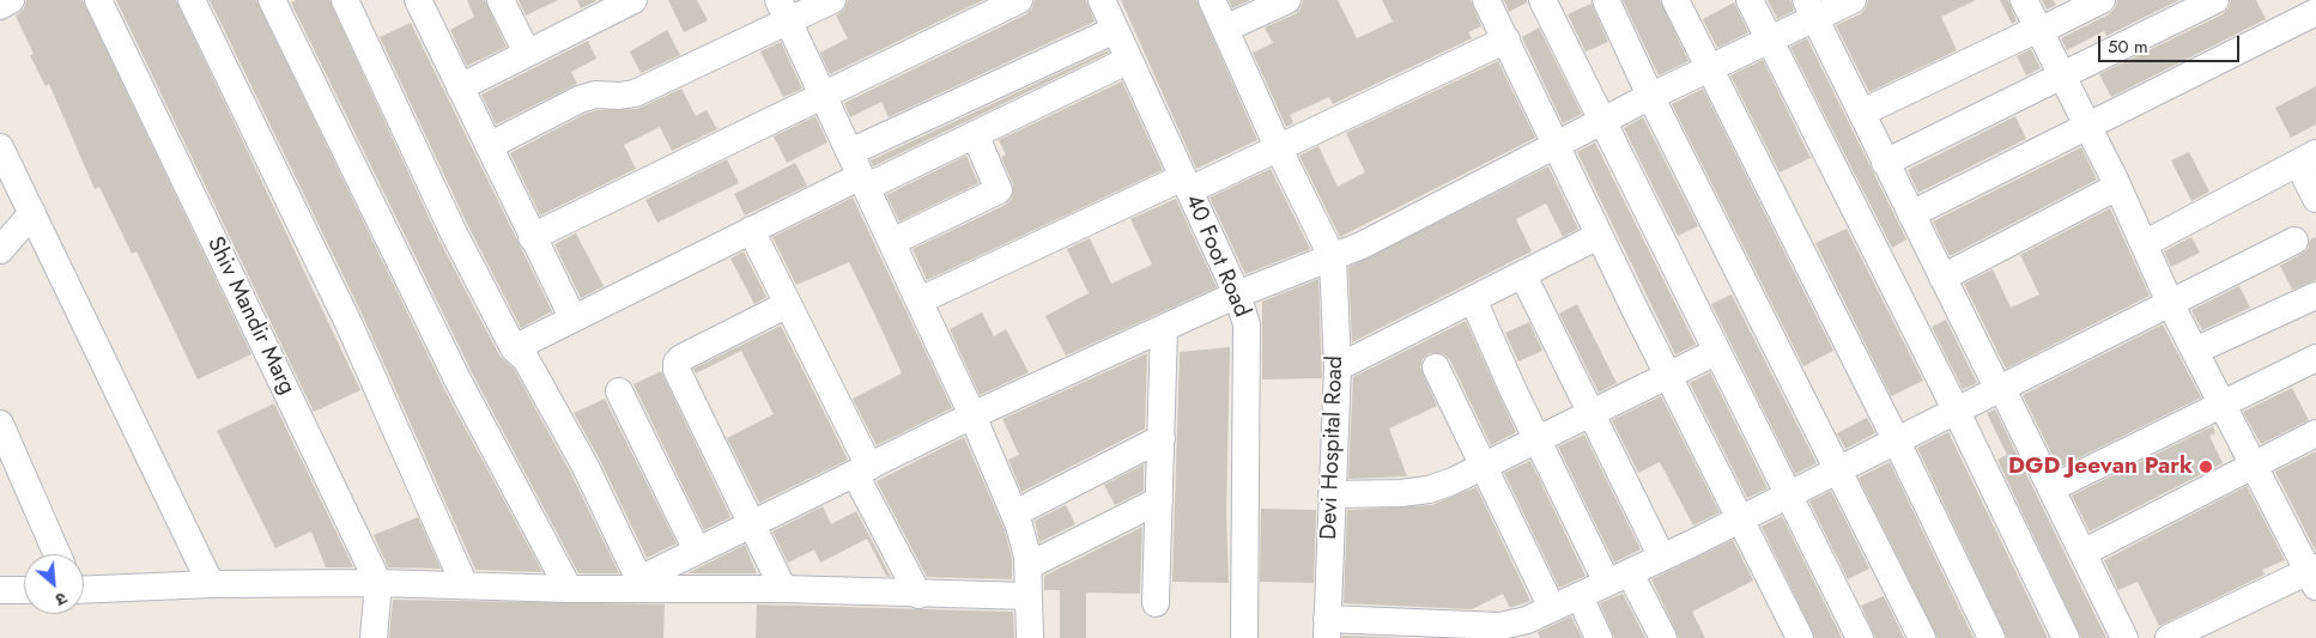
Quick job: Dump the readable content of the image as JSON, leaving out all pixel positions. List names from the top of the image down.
{
  "streets": {
    "street": ["40 Foot Road", "Shiv Mandir Marg", "Devi Hospital Road"]
  },
  "places": ["DGD Jeevan Park"],
  "scale_bar": "50 m",
  "north": "bottom right"
}
